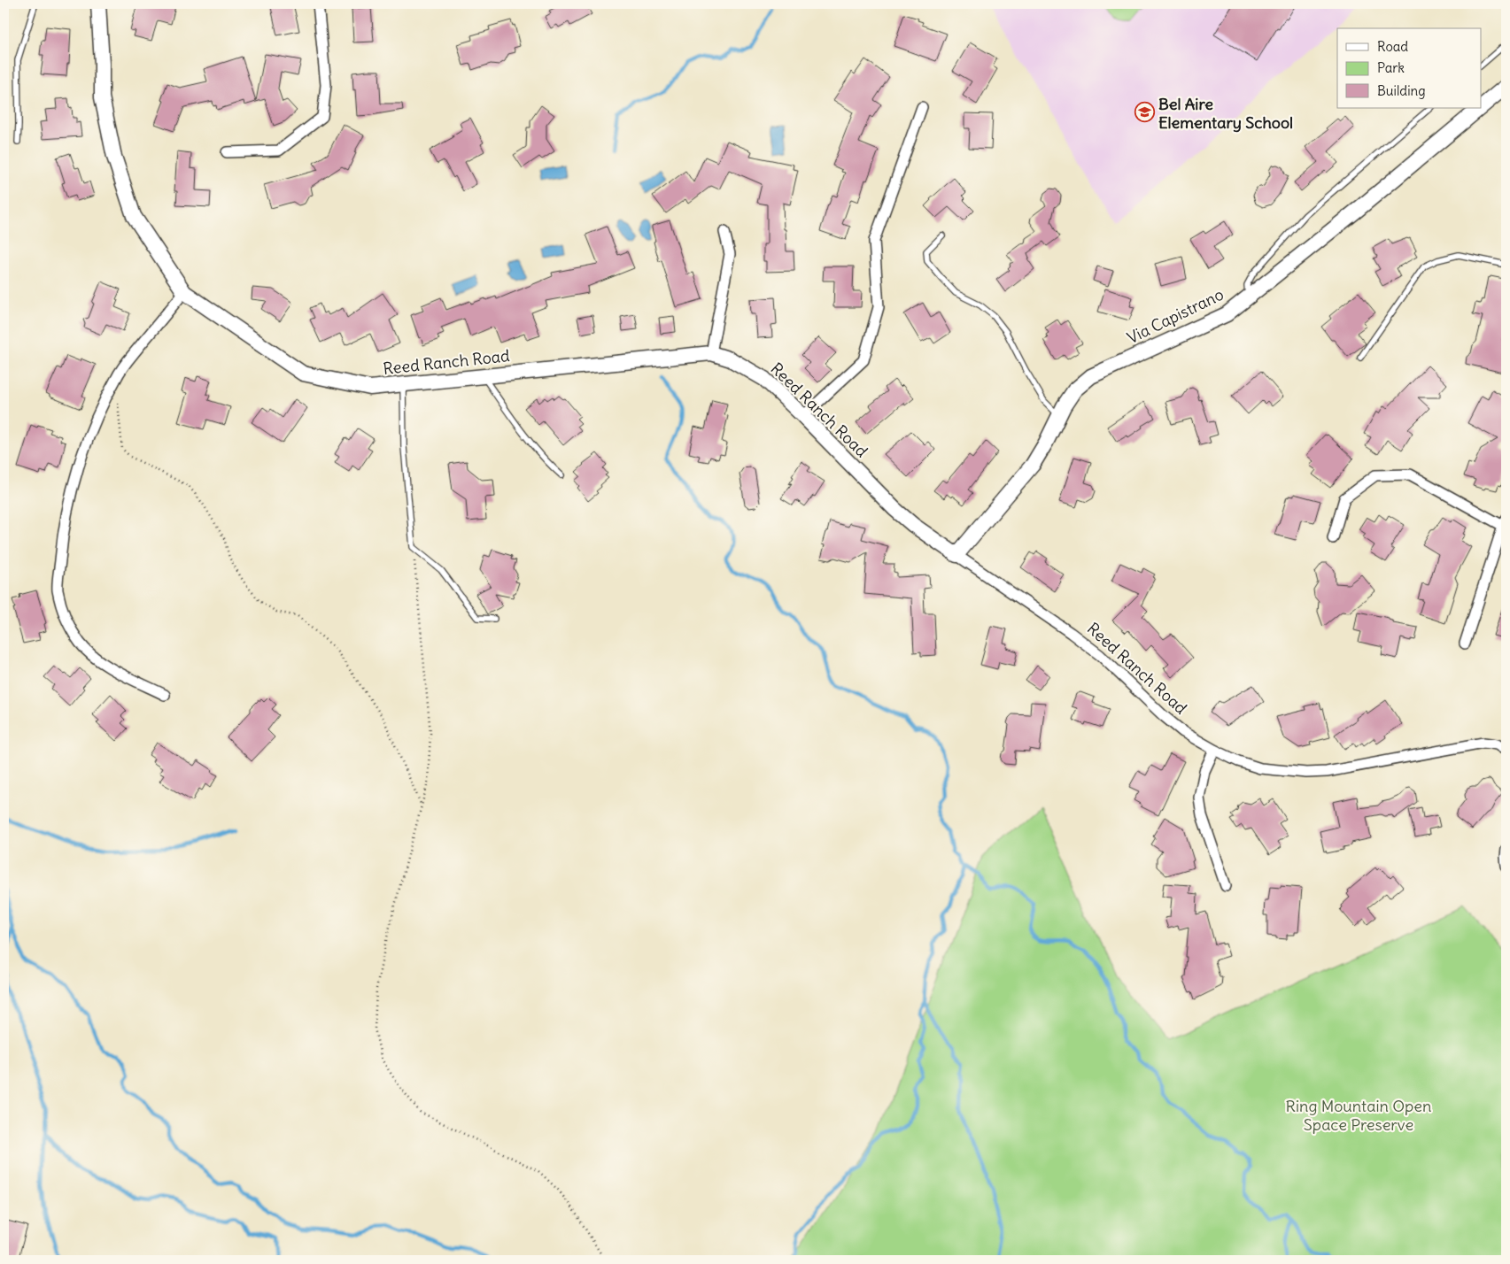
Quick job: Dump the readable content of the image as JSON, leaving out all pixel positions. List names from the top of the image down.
{
  "streets": {
    "street": ["Via Capistrano", "Reed Ranch Road"]
  },
  "crossings": [
    ["Via Capistrano", "Reed Ranch Road"]
  ],
  "parks": ["Ring Mountain Open Space Preserve"],
  "places": {
    "school or university": ["Bel Aire Elementary School"]
  },
  "legend": ["Road", "Park", "Building"]
}
